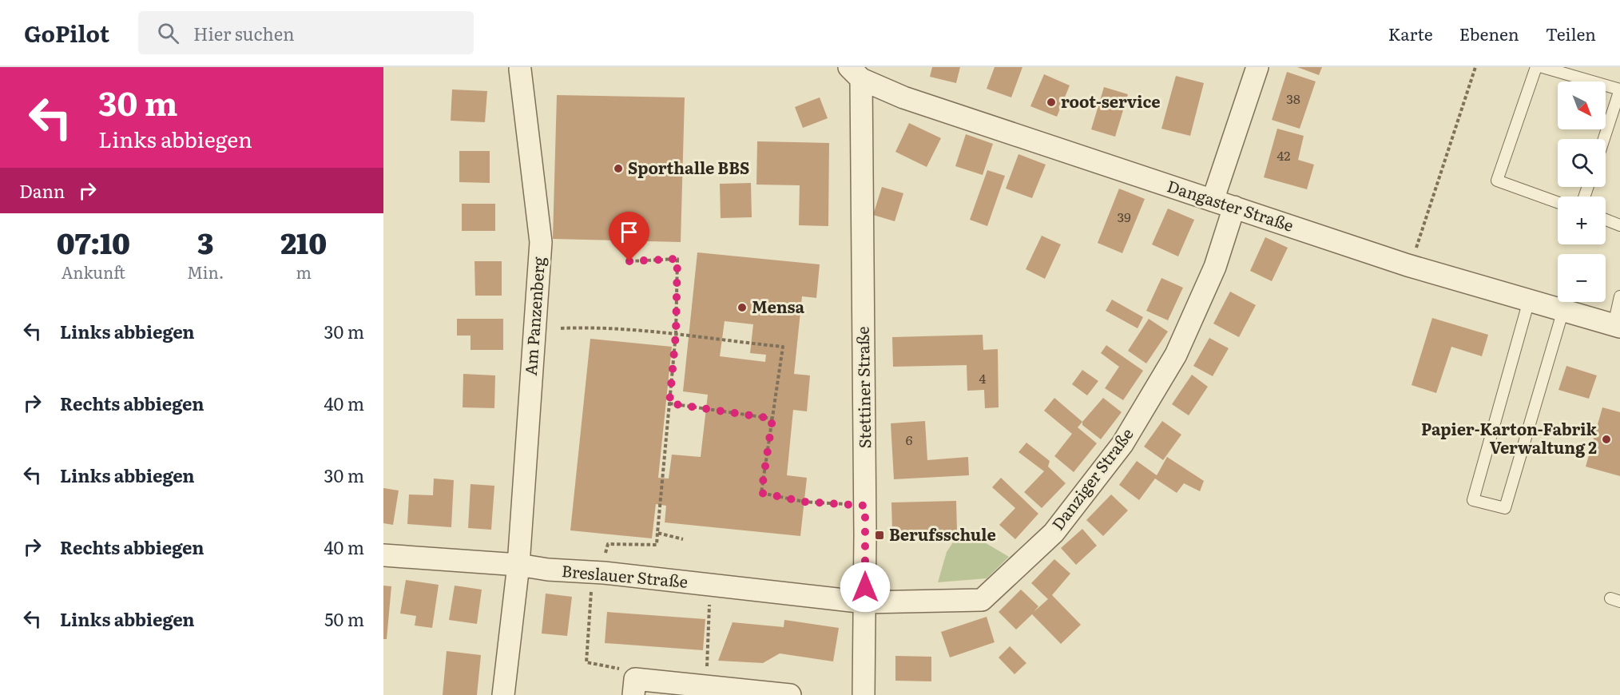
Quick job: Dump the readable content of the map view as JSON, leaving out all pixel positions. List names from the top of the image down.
{
  "streets": {
    "street": [
      "Dangaster Straße",
      "Am Panzenberg",
      "Stettiner Straße",
      "Danziger Straße",
      "Breslauer Straße"
    ]
  },
  "crossings": [
    ["Dangaster Straße", "Stettiner Straße"],
    ["Dangaster Straße", "Danziger Straße"],
    ["Am Panzenberg", "Breslauer Straße"],
    ["Stettiner Straße", "Danziger Straße"],
    ["Stettiner Straße", "Breslauer Straße"],
    ["Danziger Straße", "Breslauer Straße"]
  ],
  "places": {
    "other": [
      "root-service",
      "Sporthalle BBS",
      "Mensa",
      "Papier-Karton-Fabrik Verwaltung 2"
    ],
    "transit": ["Berufsschule"]
  },
  "house_numbers": [
    "38",
    "42",
    "39",
    "4",
    "6"
  ],
  "north": "bottom right",
  "page": {
    "header": "GoPilot",
    "search": "Hier suchen",
    "nav": ["Karte", "Ebenen", "Teilen"],
    "turn": ["30 m", "Links abbiegen"],
    "map_buttons": ["+", "−"],
    "then": "Dann",
    "eta": [
      "07:10",
      "Ankunft",
      "3",
      "Min.",
      "210",
      "m"
    ],
    "list": [
      {
        "name": "Links abbiegen",
        "value": "30 m"
      },
      {
        "name": "Rechts abbiegen",
        "value": "40 m"
      },
      {
        "name": "Links abbiegen",
        "value": "30 m"
      },
      {
        "name": "Rechts abbiegen",
        "value": "40 m"
      },
      {
        "name": "Links abbiegen",
        "value": "50 m"
      }
    ]
  }
}
